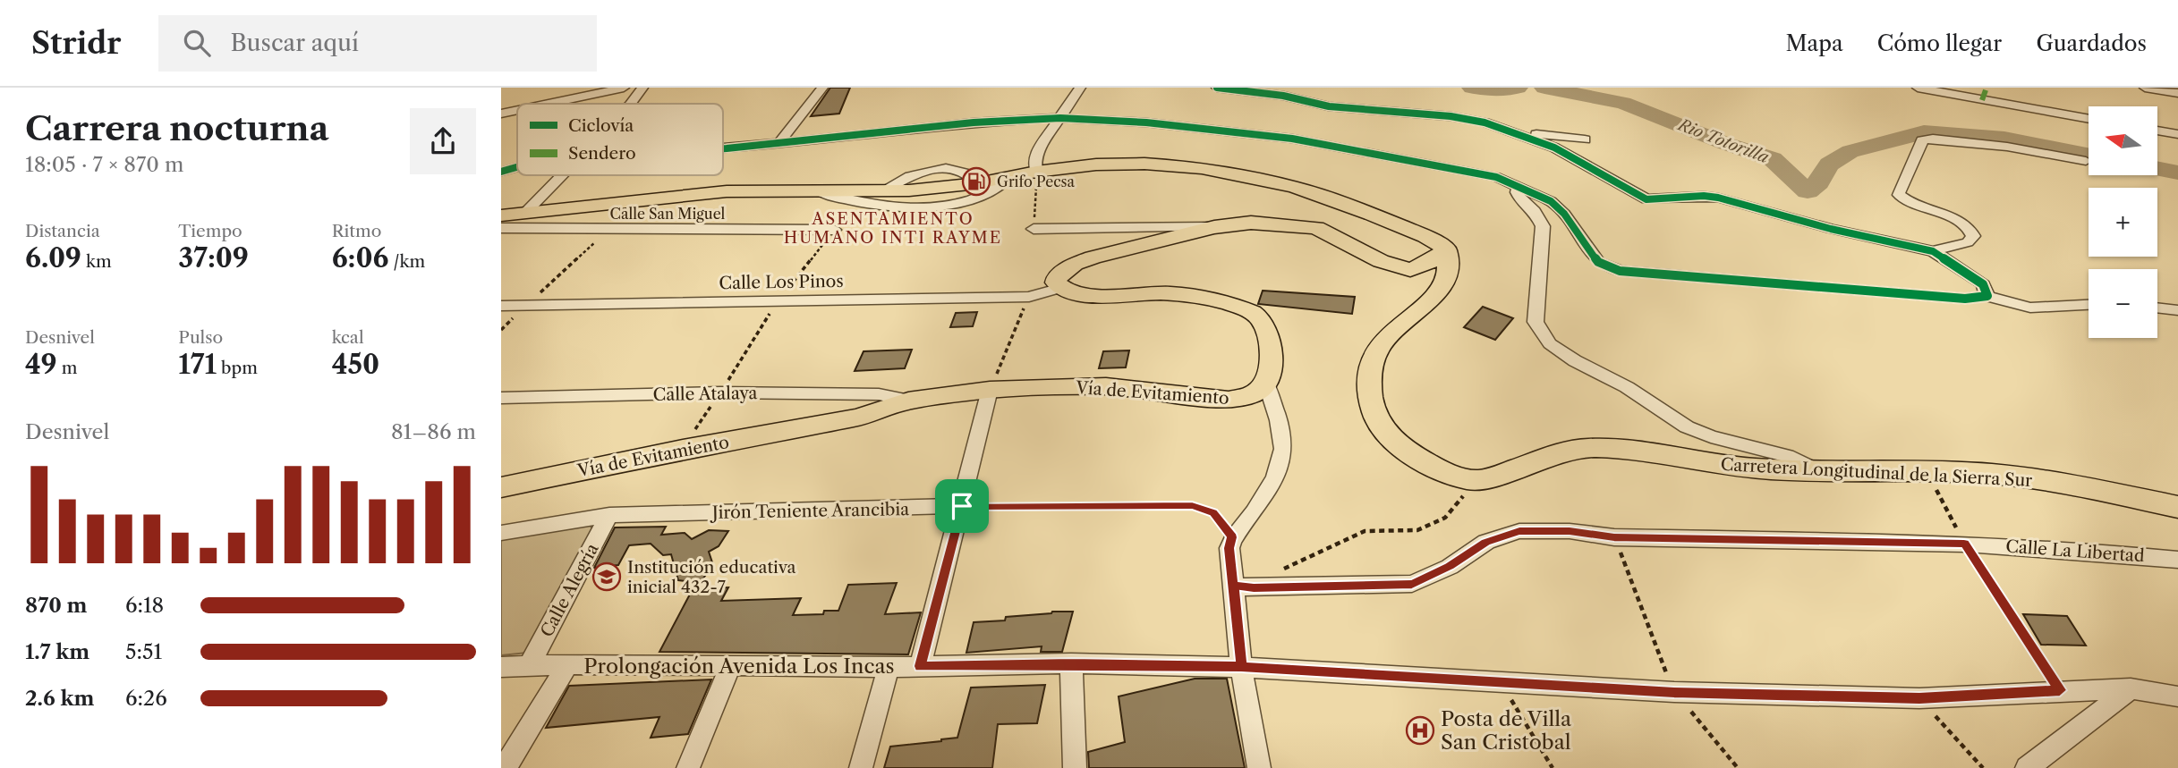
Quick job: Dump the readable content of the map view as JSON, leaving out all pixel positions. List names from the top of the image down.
{
  "streets": {
    "highway": ["Vía de Evitamiento", "Carretera Longitudinal de la Sierra Sur"],
    "street": [
      "Calle San Miguel",
      "Calle Los Pinos",
      "Calle Atalaya",
      "Jirón Teniente Arancibia",
      "Calle La Libertad",
      "Calle Alegría",
      "Prolongación Avenida Los Incas"
    ]
  },
  "crossings": [
    ["Vía de Evitamiento", "Calle Atalaya"],
    ["Jirón Teniente Arancibia", "Calle Alegría"],
    ["Calle Alegría", "Prolongación Avenida Los Incas"]
  ],
  "districts": ["ASENTAMIENTO HUMANO INTI RAYME"],
  "water": ["Rio Totorilla"],
  "places": {
    "fuel station": ["Grifo Pecsa"],
    "school or university": ["Institución educativa inicial 432-7"],
    "hospital": ["Posta de Villa San Cristobal"]
  },
  "legend": ["Ciclovía", "Sendero"],
  "north": "left",
  "page": {
    "header": "Stridr",
    "search": "Buscar aquí",
    "nav": ["Mapa", "Cómo llegar", "Guardados"],
    "heading": ["Carrera nocturna", "18:05 · 7 × 870 m"],
    "map_buttons": ["+", "−"],
    "stats": [
      ["Distancia", "6.09 km"],
      ["Tiempo", "37:09"],
      ["Ritmo", "6:06 /km"],
      ["Desnivel", "49 m"],
      ["Pulso", "171 bpm"],
      ["kcal", "450"]
    ],
    "chart": ["Desnivel", "81–86 m"],
    "list": [
      {
        "name": "870 m",
        "note": "6:18"
      },
      {
        "name": "1.7 km",
        "note": "5:51"
      },
      {
        "name": "2.6 km",
        "note": "6:26"
      }
    ]
  }
}
